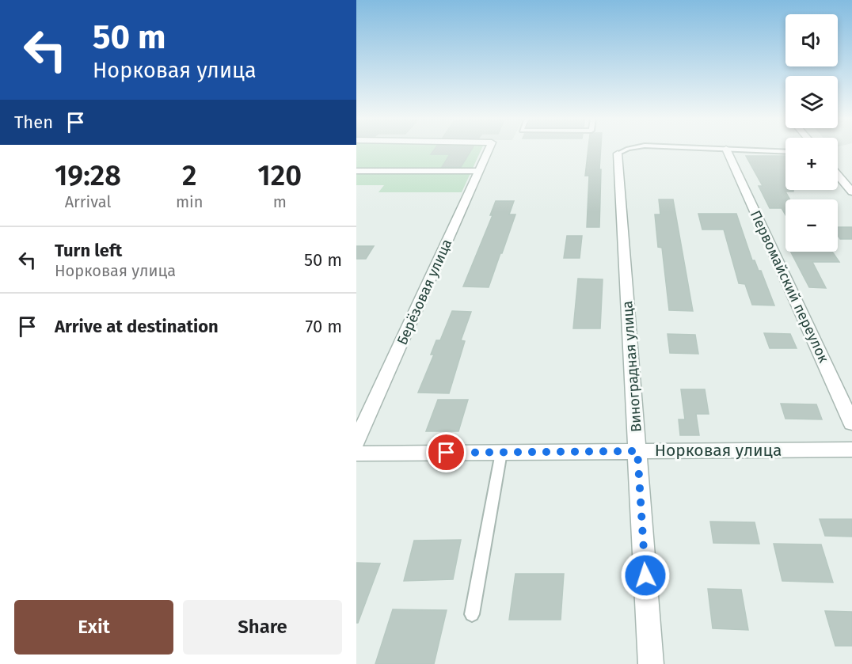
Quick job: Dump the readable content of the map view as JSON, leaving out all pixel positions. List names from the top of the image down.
{
  "streets": {
    "street": [
      "Первомайский переулок",
      "Берёзовая улица",
      "Виноградная улица",
      "Норковая улица"
    ]
  },
  "crossings": [
    ["Виноградная улица", "Норковая улица"]
  ],
  "page": {
    "turn": ["50 m", "Норковая улица"],
    "map_buttons": ["+", "−"],
    "then": "Then",
    "eta": [
      "19:28",
      "Arrival",
      "2",
      "min",
      "120",
      "m"
    ],
    "list": [
      {
        "name": "Turn left",
        "note": "Норковая улица",
        "value": "50 m"
      },
      {
        "name": "Arrive at destination",
        "value": "70 m"
      }
    ],
    "buttons": ["Exit", "Share"]
  }
}
